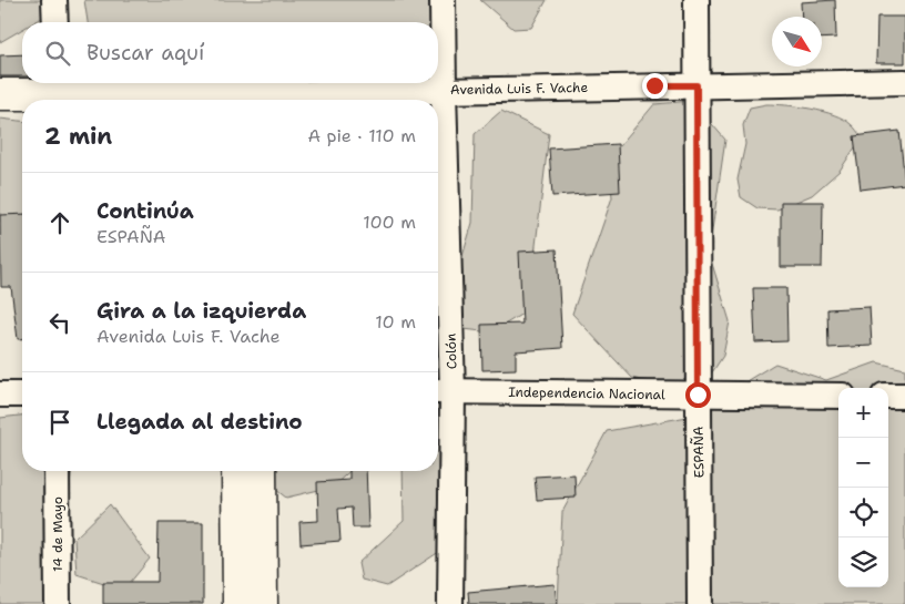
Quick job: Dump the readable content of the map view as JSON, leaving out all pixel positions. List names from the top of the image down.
{
  "streets": {
    "street": [
      "Avenida Luis F. Vache",
      "Colón",
      "Independencia Nacional",
      "ESPAÑA",
      "14 de Mayo"
    ]
  },
  "crossings": [
    ["Avenida Luis F. Vache", "Colón"],
    ["Avenida Luis F. Vache", "ESPAÑA"],
    ["Colón", "Independencia Nacional"],
    ["Independencia Nacional", "ESPAÑA"]
  ],
  "north": "bottom right",
  "page": {
    "search": "Buscar aquí",
    "heading": ["2 min", "A pie · 110 m"],
    "list": [
      ["Continúa", "ESPAÑA", "100 m"],
      ["Gira a la izquierda", "Avenida Luis F. Vache", "10 m"],
      "Llegada al destino"
    ],
    "map_buttons": ["+", "−"]
  }
}
